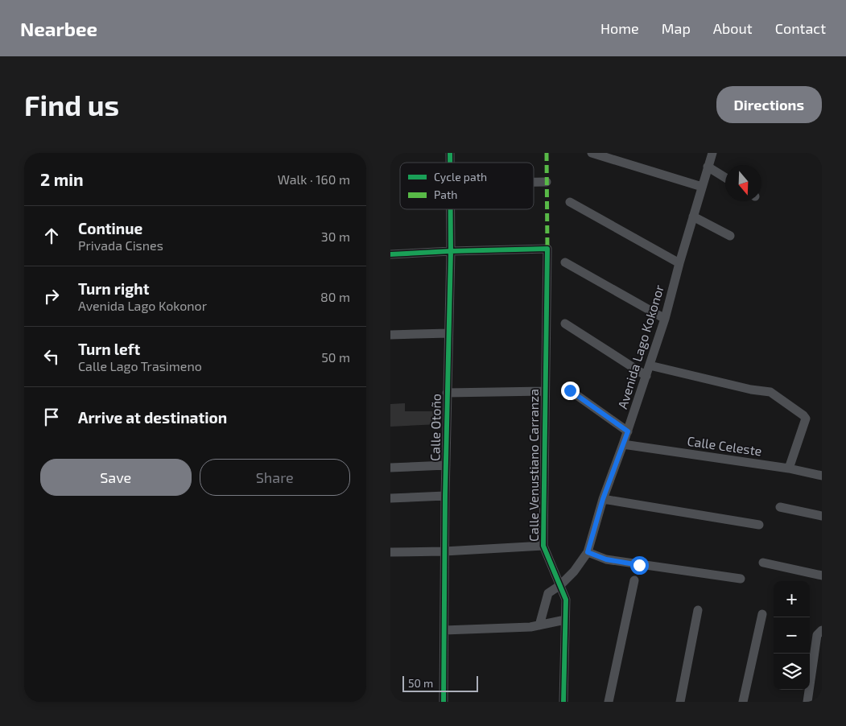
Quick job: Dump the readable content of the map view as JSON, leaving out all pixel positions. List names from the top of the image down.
{
  "streets": {
    "street": [
      "Avenida Lago Kokonor",
      "Calle Otoño",
      "Calle Celeste",
      "Calle Venustiano Carranza"
    ]
  },
  "crossings": [
    ["Avenida Lago Kokonor", "Calle Celeste"],
    ["Avenida Lago Kokonor", "Calle Venustiano Carranza"],
    ["Calle Otoño", "Calle Venustiano Carranza"]
  ],
  "legend": ["Cycle path", "Path"],
  "scale_bar": "50 m",
  "north": "bottom",
  "page": {
    "header": "Nearbee",
    "nav": [
      "Home",
      "Map",
      "About",
      "Contact"
    ],
    "buttons": [
      "Directions",
      ["Save", "Share"]
    ],
    "title": "Find us",
    "heading": ["2 min", "Walk · 160 m"],
    "list": [
      ["Continue", "Privada Cisnes", "30 m"],
      ["Turn right", "Avenida Lago Kokonor", "80 m"],
      ["Turn left", "Calle Lago Trasimeno", "50 m"],
      "Arrive at destination"
    ],
    "map_buttons": ["+", "−"],
    "scale": "50 m"
  }
}
